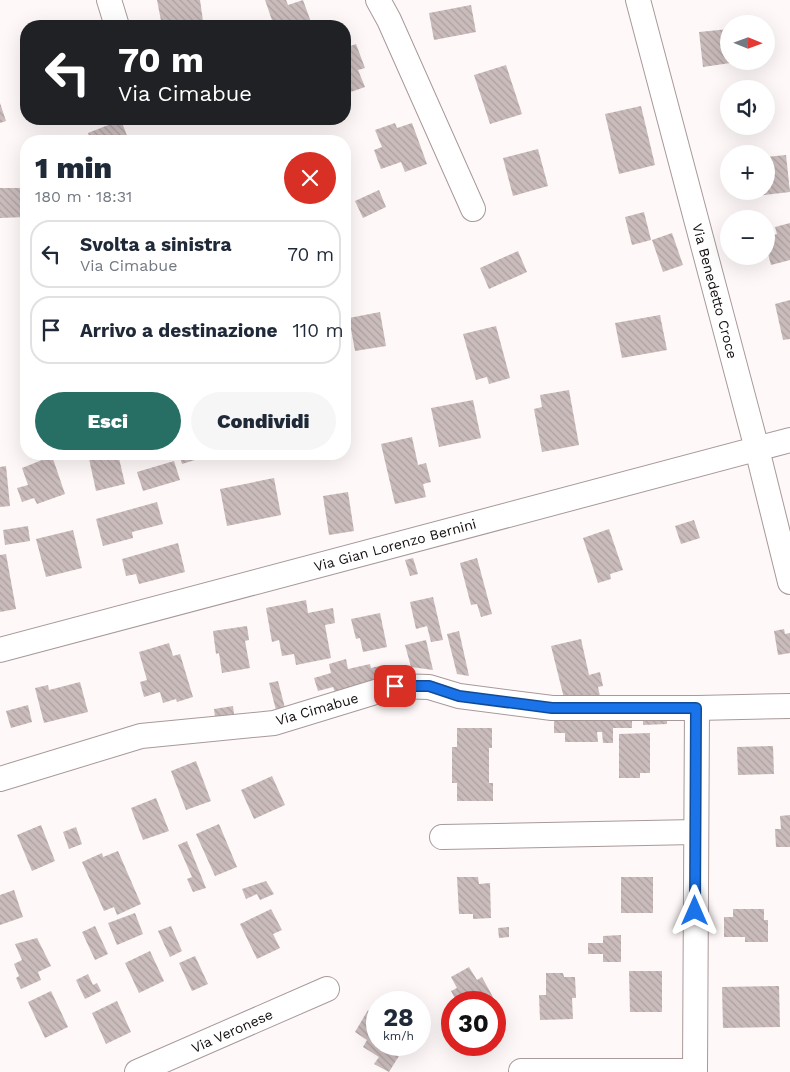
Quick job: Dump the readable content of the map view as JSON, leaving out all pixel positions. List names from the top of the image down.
{
  "streets": {
    "street": [
      "Via Benedetto Croce",
      "Via Gian Lorenzo Bernini",
      "Via Cimabue",
      "Via Veronese"
    ]
  },
  "crossings": [
    ["Via Benedetto Croce", "Via Gian Lorenzo Bernini"]
  ],
  "north": "right",
  "page": {
    "map_buttons": ["+", "−"],
    "turn": ["70 m", "Via Cimabue"],
    "heading": ["1 min", "180 m · 18:31"],
    "list": [
      {
        "name": "Svolta a sinistra",
        "note": "Via Cimabue",
        "value": "70 m"
      },
      {
        "name": "Arrivo a destinazione",
        "value": "110 m"
      }
    ],
    "buttons": ["Esci", "Condividi"],
    "speed": "28 km/h",
    "limit": "30"
  }
}
